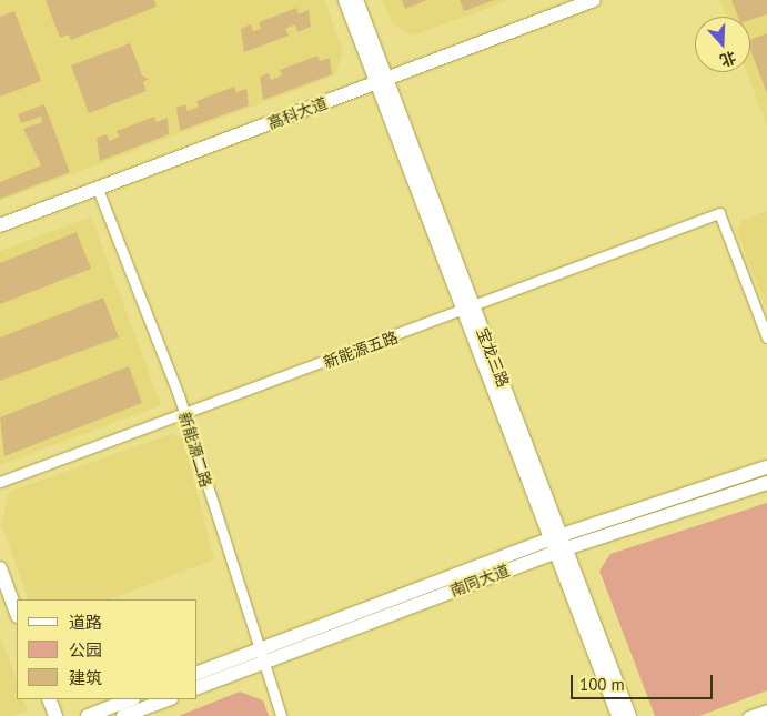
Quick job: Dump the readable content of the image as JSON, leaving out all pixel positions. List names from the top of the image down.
{
  "streets": {
    "street": [
      "高科大道",
      "新能源五路",
      "宝龙三路",
      "新能源二路",
      "南同大道"
    ]
  },
  "crossings": [
    ["高科大道", "宝龙三路"],
    ["高科大道", "新能源二路"],
    ["新能源五路", "宝龙三路"],
    ["新能源五路", "新能源二路"],
    ["宝龙三路", "南同大道"],
    ["新能源二路", "南同大道"]
  ],
  "legend": ["道路", "公园", "建筑"],
  "scale_bar": "100 m",
  "north": "bottom"
}
